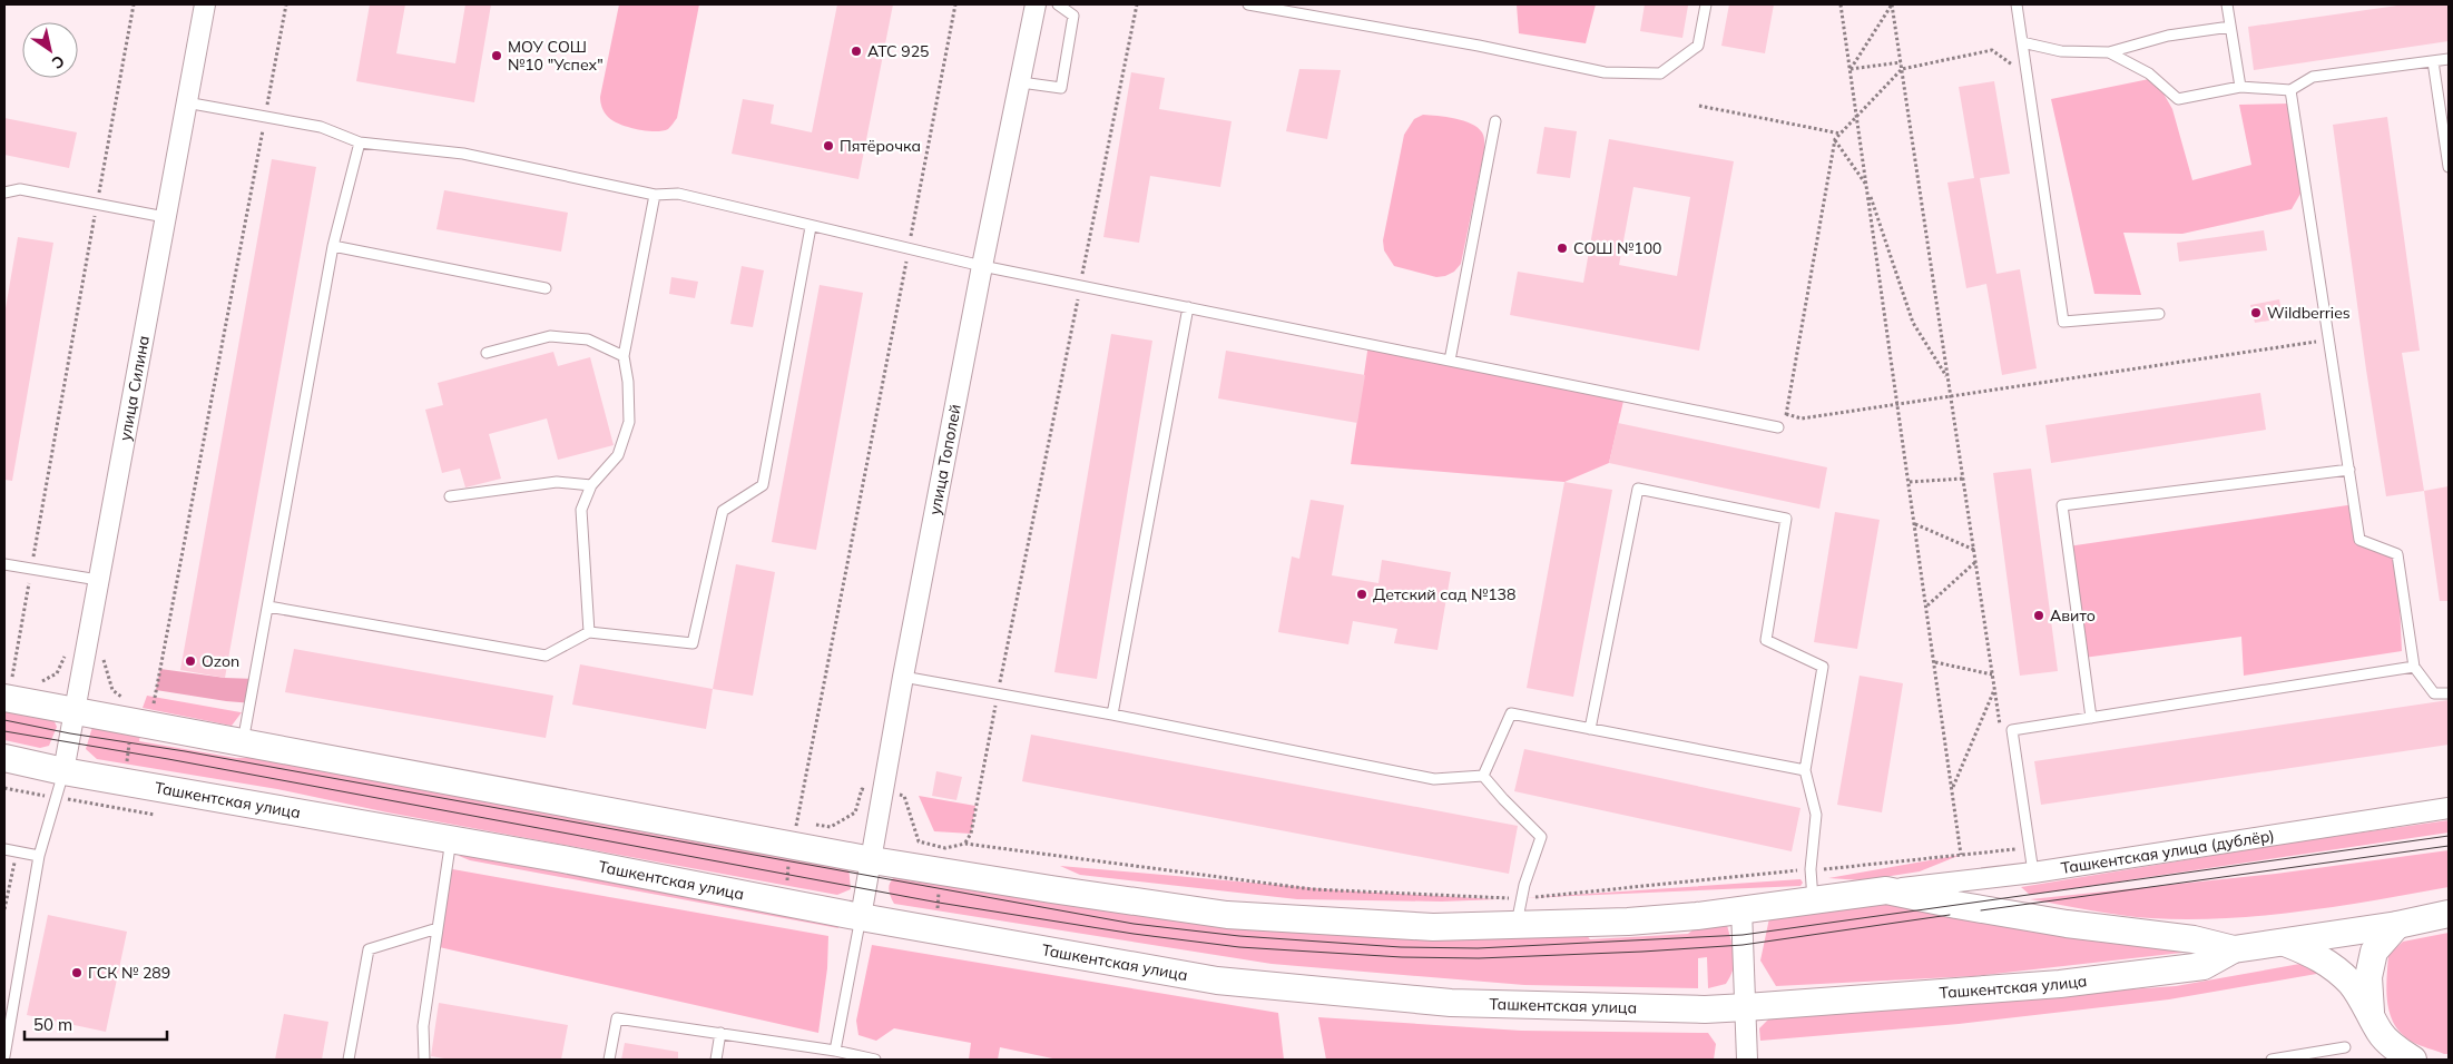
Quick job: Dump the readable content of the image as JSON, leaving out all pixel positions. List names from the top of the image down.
{
  "streets": {
    "main road": ["Ташкентская улица"],
    "street": ["улица Силина", "улица Тополей", "Ташкентская улица (дублёр)"]
  },
  "crossings": [
    ["улица Силина", "Ташкентская улица"],
    ["улица Тополей", "Ташкентская улица"],
    ["Ташкентская улица", "Ташкентская улица (дублёр)"]
  ],
  "places": [
    "АТС 925",
    "МОУ СОШ №10 \"Успех\"",
    "Пятёрочка",
    "СОШ №100",
    "Wildberries",
    "Детский сад №138",
    "Авито",
    "Ozon",
    "ГСК № 289"
  ],
  "scale_bar": "50 m",
  "north": "bottom right"
}
